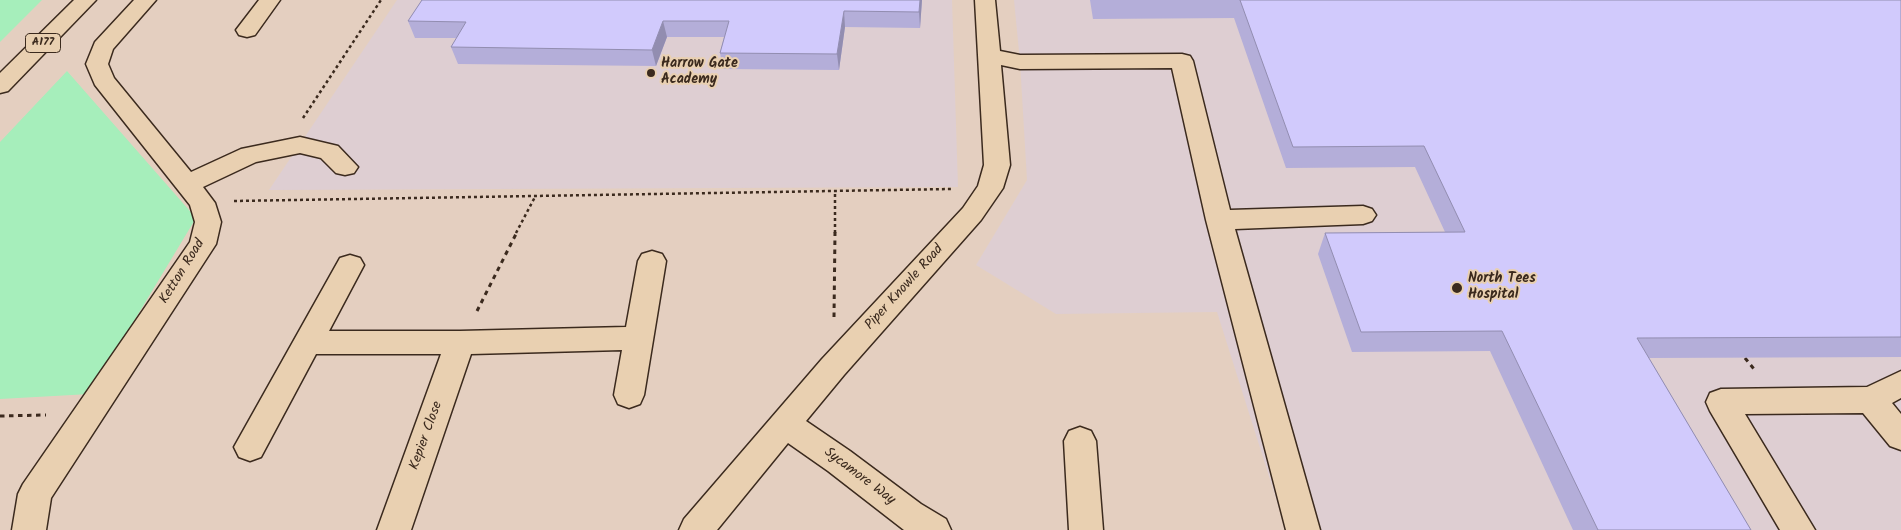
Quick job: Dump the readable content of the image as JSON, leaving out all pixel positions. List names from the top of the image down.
{
  "streets": {
    "street": [
      "A177",
      "Ketton Road",
      "Piper Knowle Road",
      "Kepier Close",
      "Sycamore Way"
    ]
  },
  "crossings": [
    ["Piper Knowle Road", "Sycamore Way"]
  ],
  "places": ["Harrow Gate Academy", "North Tees Hospital"]
}
